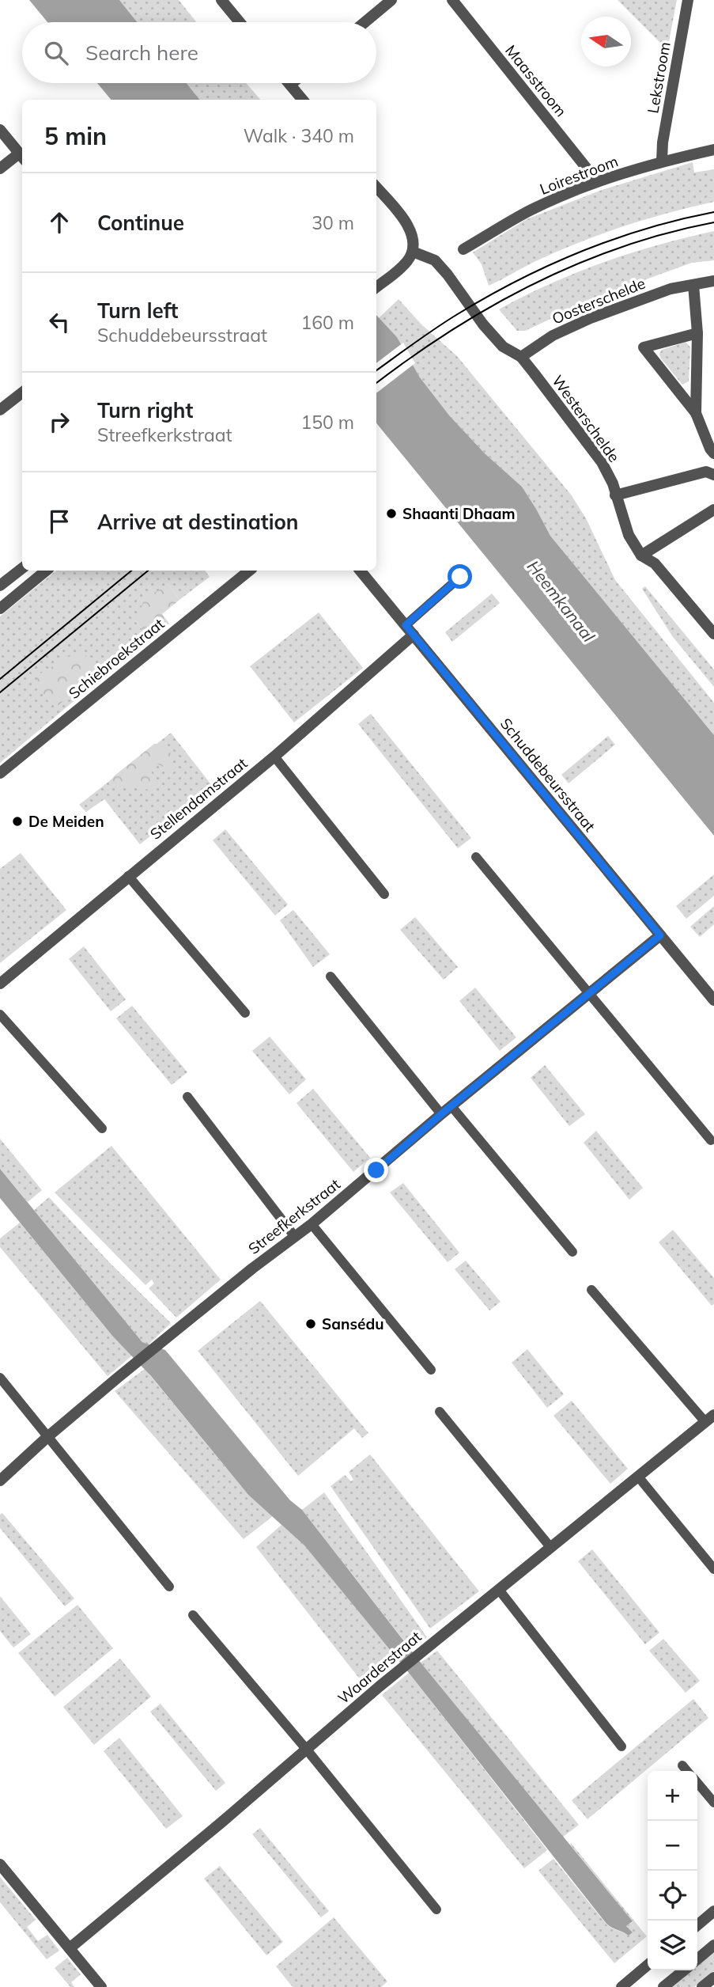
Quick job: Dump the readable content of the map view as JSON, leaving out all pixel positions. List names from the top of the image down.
{
  "streets": {
    "street": [
      "Lekstroom",
      "Maasstroom",
      "Loirestroom",
      "Oosterschelde",
      "Westerschelde",
      "Schiebroekstraat",
      "Schuddebeursstraat",
      "Stellendamstraat",
      "Streefkerkstraat",
      "Waarderstraat"
    ]
  },
  "crossings": [
    ["Lekstroom", "Loirestroom"],
    ["Maasstroom", "Loirestroom"],
    ["Oosterschelde", "Westerschelde"],
    ["Schuddebeursstraat", "Stellendamstraat"],
    ["Schuddebeursstraat", "Streefkerkstraat"]
  ],
  "water": ["Heemkanaal"],
  "places": ["Shaanti Dhaam", "De Meiden", "Sansédu"],
  "north": "left",
  "page": {
    "search": "Search here",
    "heading": ["5 min", "Walk · 340 m"],
    "list": [
      ["Continue", "30 m"],
      ["Turn left", "Schuddebeursstraat", "160 m"],
      ["Turn right", "Streefkerkstraat", "150 m"],
      "Arrive at destination"
    ],
    "map_buttons": ["+", "−"]
  }
}
